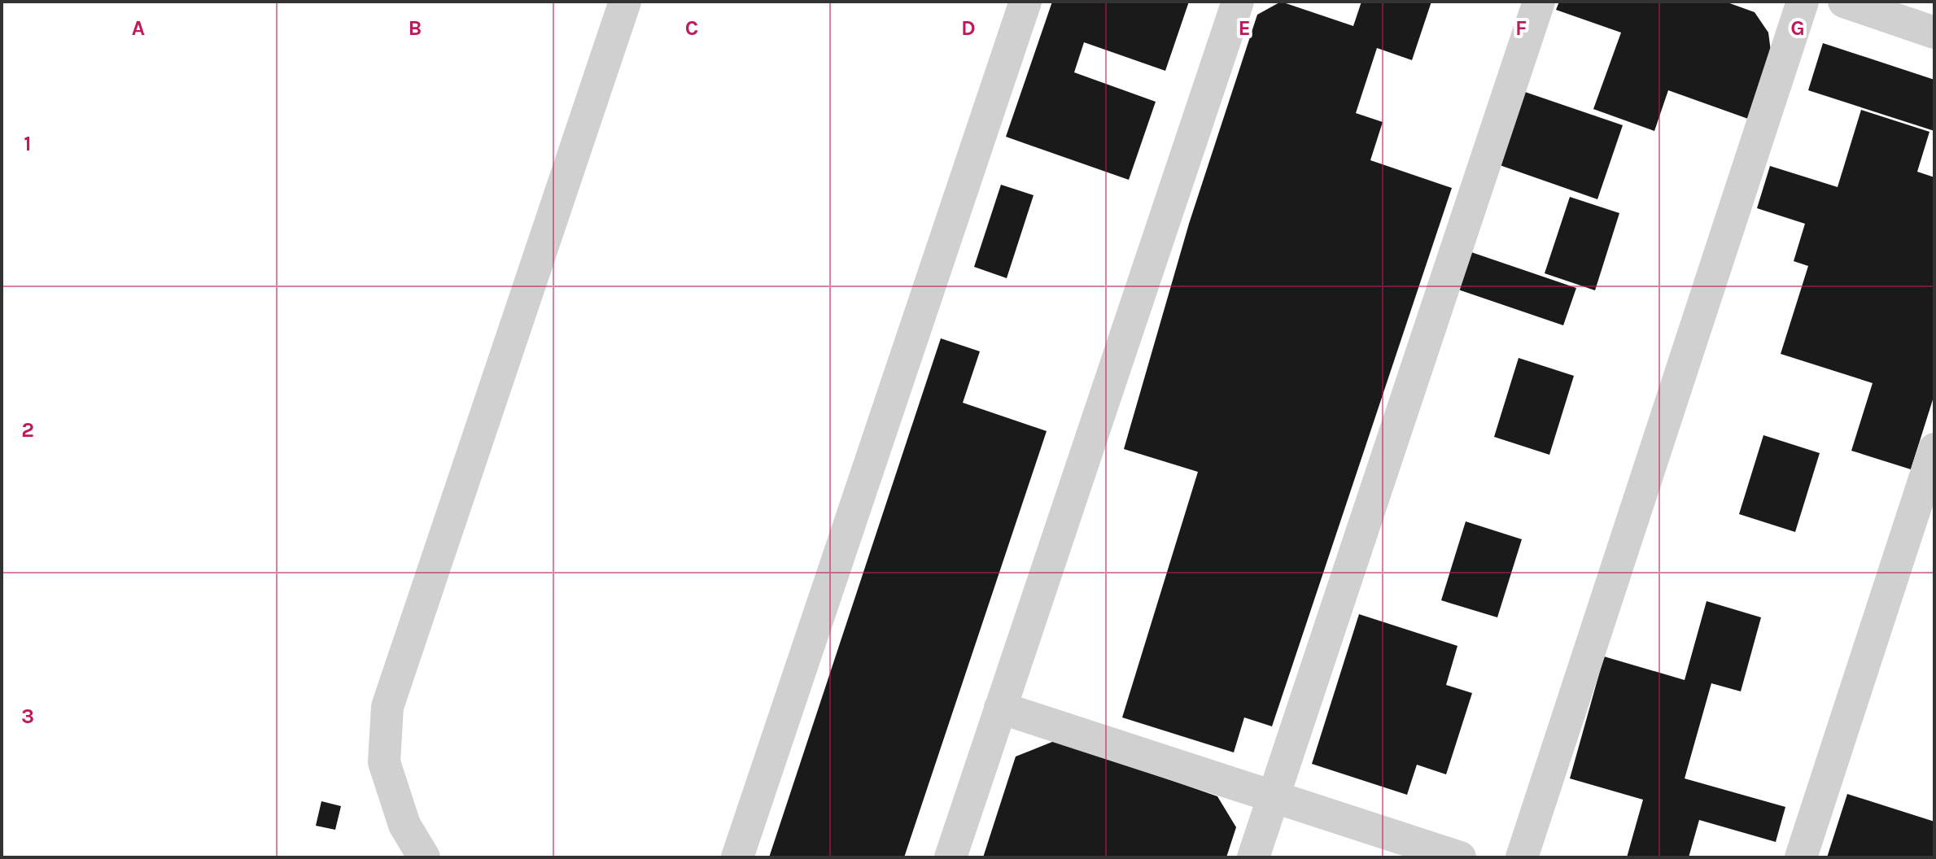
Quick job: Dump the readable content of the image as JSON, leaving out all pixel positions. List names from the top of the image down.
{
  "grid": {
    "columns": [
      "A",
      "B",
      "C",
      "D",
      "E",
      "F",
      "G"
    ],
    "rows": ["1", "2", "3"]
  }
}
